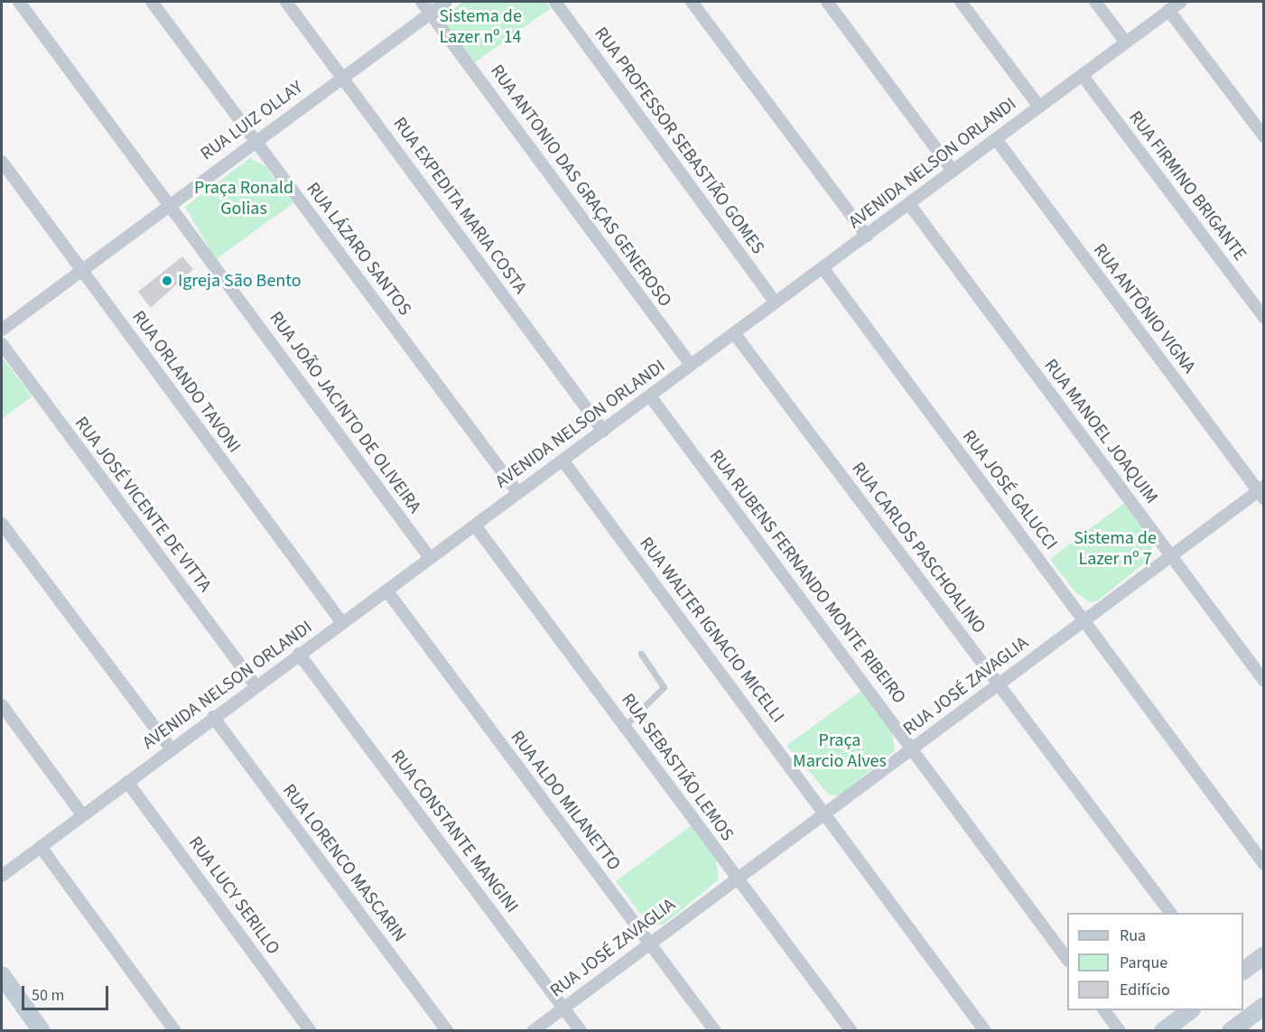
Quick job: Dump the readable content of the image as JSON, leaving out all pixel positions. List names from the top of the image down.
{
  "streets": {
    "street": [
      "RUA LUIZ OLLAY",
      "RUA PROFESSOR SEBASTIÃO GOMES",
      "AVENIDA NELSON ORLANDI",
      "RUA ANTONIO DAS GRAÇAS GENEROSO",
      "RUA FIRMINO BRIGANTE",
      "RUA EXPEDITA MARIA COSTA",
      "RUA LÁZARO SANTOS",
      "RUA ANTÔNIO VIGNA",
      "RUA ORLANDO TAVONI",
      "RUA JOÃO JACINTO DE OLIVEIRA",
      "RUA MANOEL JOAQUIM",
      "RUA JOSÉ GALUCCI",
      "RUA JOSÉ VICENTE DE VITTA",
      "RUA CARLOS PASCHOALINO",
      "RUA RUBENS FERNANDO MONTE RIBEIRO",
      "RUA WALTER IGNACIO MICELLI",
      "RUA JOSÉ ZAVAGLIA",
      "RUA SEBASTIÃO LEMOS",
      "RUA ALDO MILANETTO",
      "RUA CONSTANTE MANGINI",
      "RUA LORENCO MASCARIN",
      "RUA LUCY SERILLO"
    ]
  },
  "crossings": [
    ["RUA LUIZ OLLAY", "RUA ANTONIO DAS GRAÇAS GENEROSO"],
    ["RUA LUIZ OLLAY", "RUA EXPEDITA MARIA COSTA"],
    ["RUA LUIZ OLLAY", "RUA LÁZARO SANTOS"],
    ["RUA LUIZ OLLAY", "RUA ORLANDO TAVONI"],
    ["RUA LUIZ OLLAY", "RUA JOÃO JACINTO DE OLIVEIRA"],
    ["RUA PROFESSOR SEBASTIÃO GOMES", "AVENIDA NELSON ORLANDI"],
    ["AVENIDA NELSON ORLANDI", "RUA ANTONIO DAS GRAÇAS GENEROSO"],
    ["AVENIDA NELSON ORLANDI", "RUA FIRMINO BRIGANTE"],
    ["AVENIDA NELSON ORLANDI", "RUA EXPEDITA MARIA COSTA"],
    ["AVENIDA NELSON ORLANDI", "RUA LÁZARO SANTOS"],
    ["AVENIDA NELSON ORLANDI", "RUA ANTÔNIO VIGNA"],
    ["AVENIDA NELSON ORLANDI", "RUA ORLANDO TAVONI"],
    ["AVENIDA NELSON ORLANDI", "RUA JOÃO JACINTO DE OLIVEIRA"],
    ["AVENIDA NELSON ORLANDI", "RUA MANOEL JOAQUIM"],
    ["AVENIDA NELSON ORLANDI", "RUA JOSÉ GALUCCI"],
    ["AVENIDA NELSON ORLANDI", "RUA JOSÉ VICENTE DE VITTA"],
    ["AVENIDA NELSON ORLANDI", "RUA CARLOS PASCHOALINO"],
    ["AVENIDA NELSON ORLANDI", "RUA RUBENS FERNANDO MONTE RIBEIRO"],
    ["AVENIDA NELSON ORLANDI", "RUA WALTER IGNACIO MICELLI"],
    ["AVENIDA NELSON ORLANDI", "RUA SEBASTIÃO LEMOS"],
    ["AVENIDA NELSON ORLANDI", "RUA ALDO MILANETTO"],
    ["AVENIDA NELSON ORLANDI", "RUA CONSTANTE MANGINI"],
    ["AVENIDA NELSON ORLANDI", "RUA LORENCO MASCARIN"],
    ["AVENIDA NELSON ORLANDI", "RUA LUCY SERILLO"],
    ["RUA ANTÔNIO VIGNA", "RUA JOSÉ ZAVAGLIA"],
    ["RUA MANOEL JOAQUIM", "RUA JOSÉ ZAVAGLIA"],
    ["RUA JOSÉ GALUCCI", "RUA JOSÉ ZAVAGLIA"],
    ["RUA CARLOS PASCHOALINO", "RUA JOSÉ ZAVAGLIA"],
    ["RUA RUBENS FERNANDO MONTE RIBEIRO", "RUA JOSÉ ZAVAGLIA"],
    ["RUA WALTER IGNACIO MICELLI", "RUA JOSÉ ZAVAGLIA"],
    ["RUA JOSÉ ZAVAGLIA", "RUA SEBASTIÃO LEMOS"],
    ["RUA JOSÉ ZAVAGLIA", "RUA ALDO MILANETTO"],
    ["RUA JOSÉ ZAVAGLIA", "RUA CONSTANTE MANGINI"]
  ],
  "parks": [
    "Sistema de Lazer nº 14",
    "Praça Ronald Golias",
    "Sistema de Lazer nº 7",
    "Praça Marcio Alves"
  ],
  "places": ["Igreja São Bento"],
  "legend": ["Rua", "Parque", "Edifício"],
  "scale_bar": "50 m"
}
